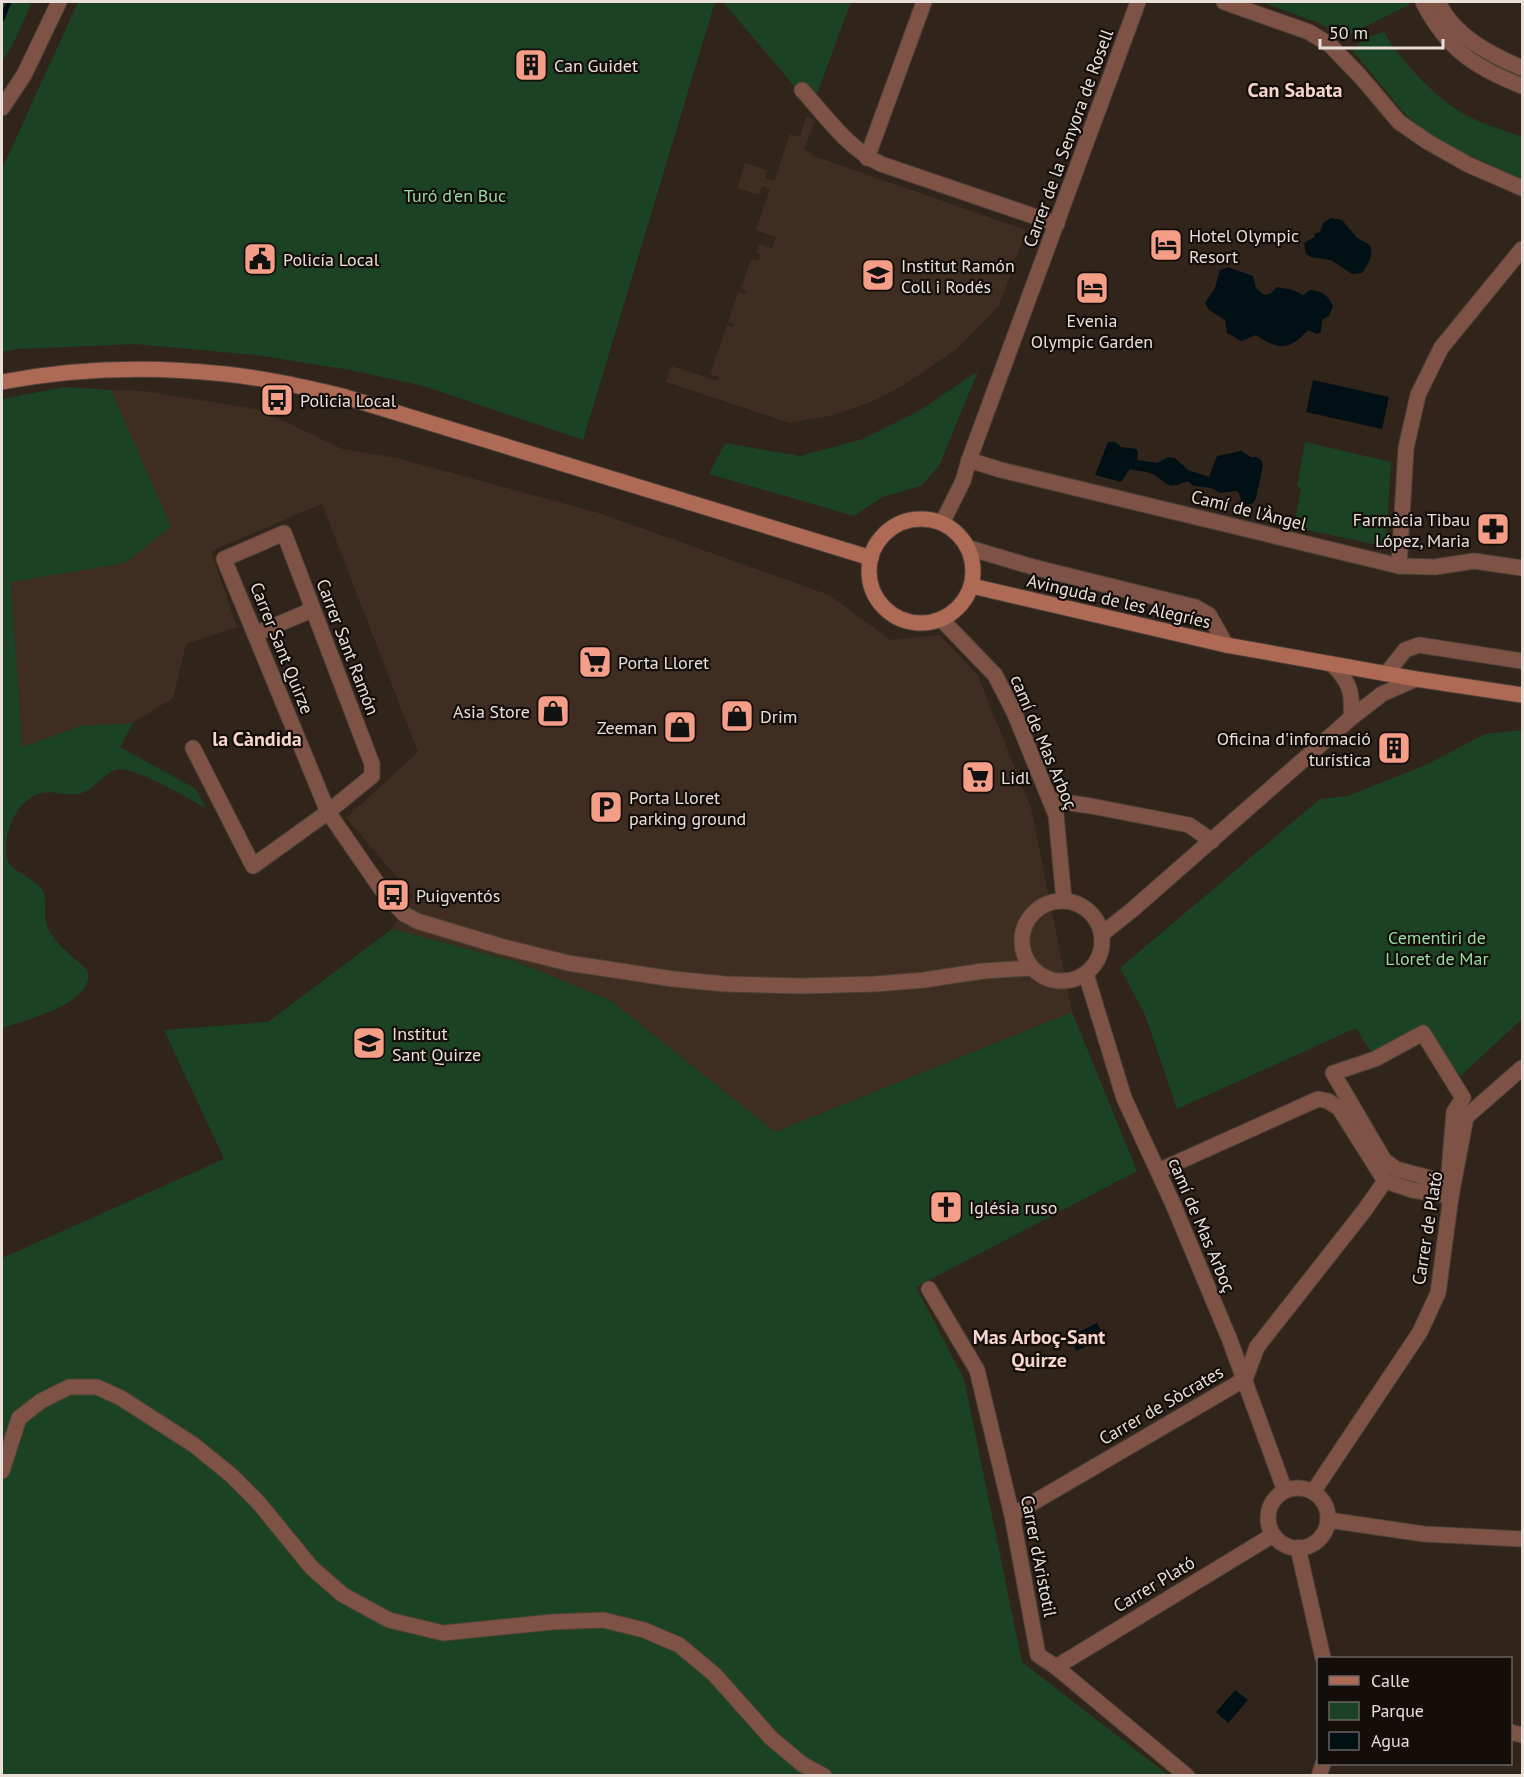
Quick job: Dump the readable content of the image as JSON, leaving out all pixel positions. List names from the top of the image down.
{
  "streets": {
    "main road": ["Avinguda de les Alegríes"],
    "street": [
      "Carrer de la Senyora de Rosell",
      "Camí de l'Àngel",
      "Carrer Sant Ramón",
      "Carrer Sant Quirze",
      "camí de Mas Arboç",
      "Carrer de Plató",
      "Carrer de Sòcrates",
      "Carrer d'Aristotil",
      "Carrer Plató"
    ]
  },
  "crossings": [
    ["Carrer de la Senyora de Rosell", "Camí de l'Àngel"],
    ["Carrer de la Senyora de Rosell", "Avinguda de les Alegríes"],
    ["Carrer de la Senyora de Rosell", "camí de Mas Arboç"],
    ["Avinguda de les Alegríes", "camí de Mas Arboç"],
    ["Carrer Sant Ramón", "Carrer Sant Quirze"],
    ["Carrer Sant Quirze", "camí de Mas Arboç"],
    ["camí de Mas Arboç", "Carrer de Plató"],
    ["camí de Mas Arboç", "Carrer de Sòcrates"],
    ["camí de Mas Arboç", "Carrer Plató"],
    ["Carrer de Plató", "Carrer Plató"],
    ["Carrer de Sòcrates", "Carrer d'Aristotil"],
    ["Carrer d'Aristotil", "Carrer Plató"]
  ],
  "districts": ["Can Sabata", "la Càndida", "Mas Arboç-Sant Quirze"],
  "parks": ["Turó d'en Buc", "Cementiri de Lloret de Mar"],
  "places": {
    "building": ["Can Guidet", "Oficina d'informació turística"],
    "hotel": ["Hotel Olympic Resort", "Evenia Olympic Garden"],
    "public building": ["Policía Local"],
    "school or university": ["Institut Ramón Coll i Rodés", "Institut Sant Quirze"],
    "bus stop": ["Policia Local", "Puigventós"],
    "pharmacy": ["Farmàcia Tibau López, Maria"],
    "supermarket": ["Porta Lloret", "Lidl"],
    "shop": ["Asia Store", "Drim", "Zeeman"],
    "parking": ["Porta Lloret parking ground"],
    "church": ["Iglésia ruso"]
  },
  "legend": ["Calle", "Parque", "Agua"],
  "scale_bar": "50 m"
}
